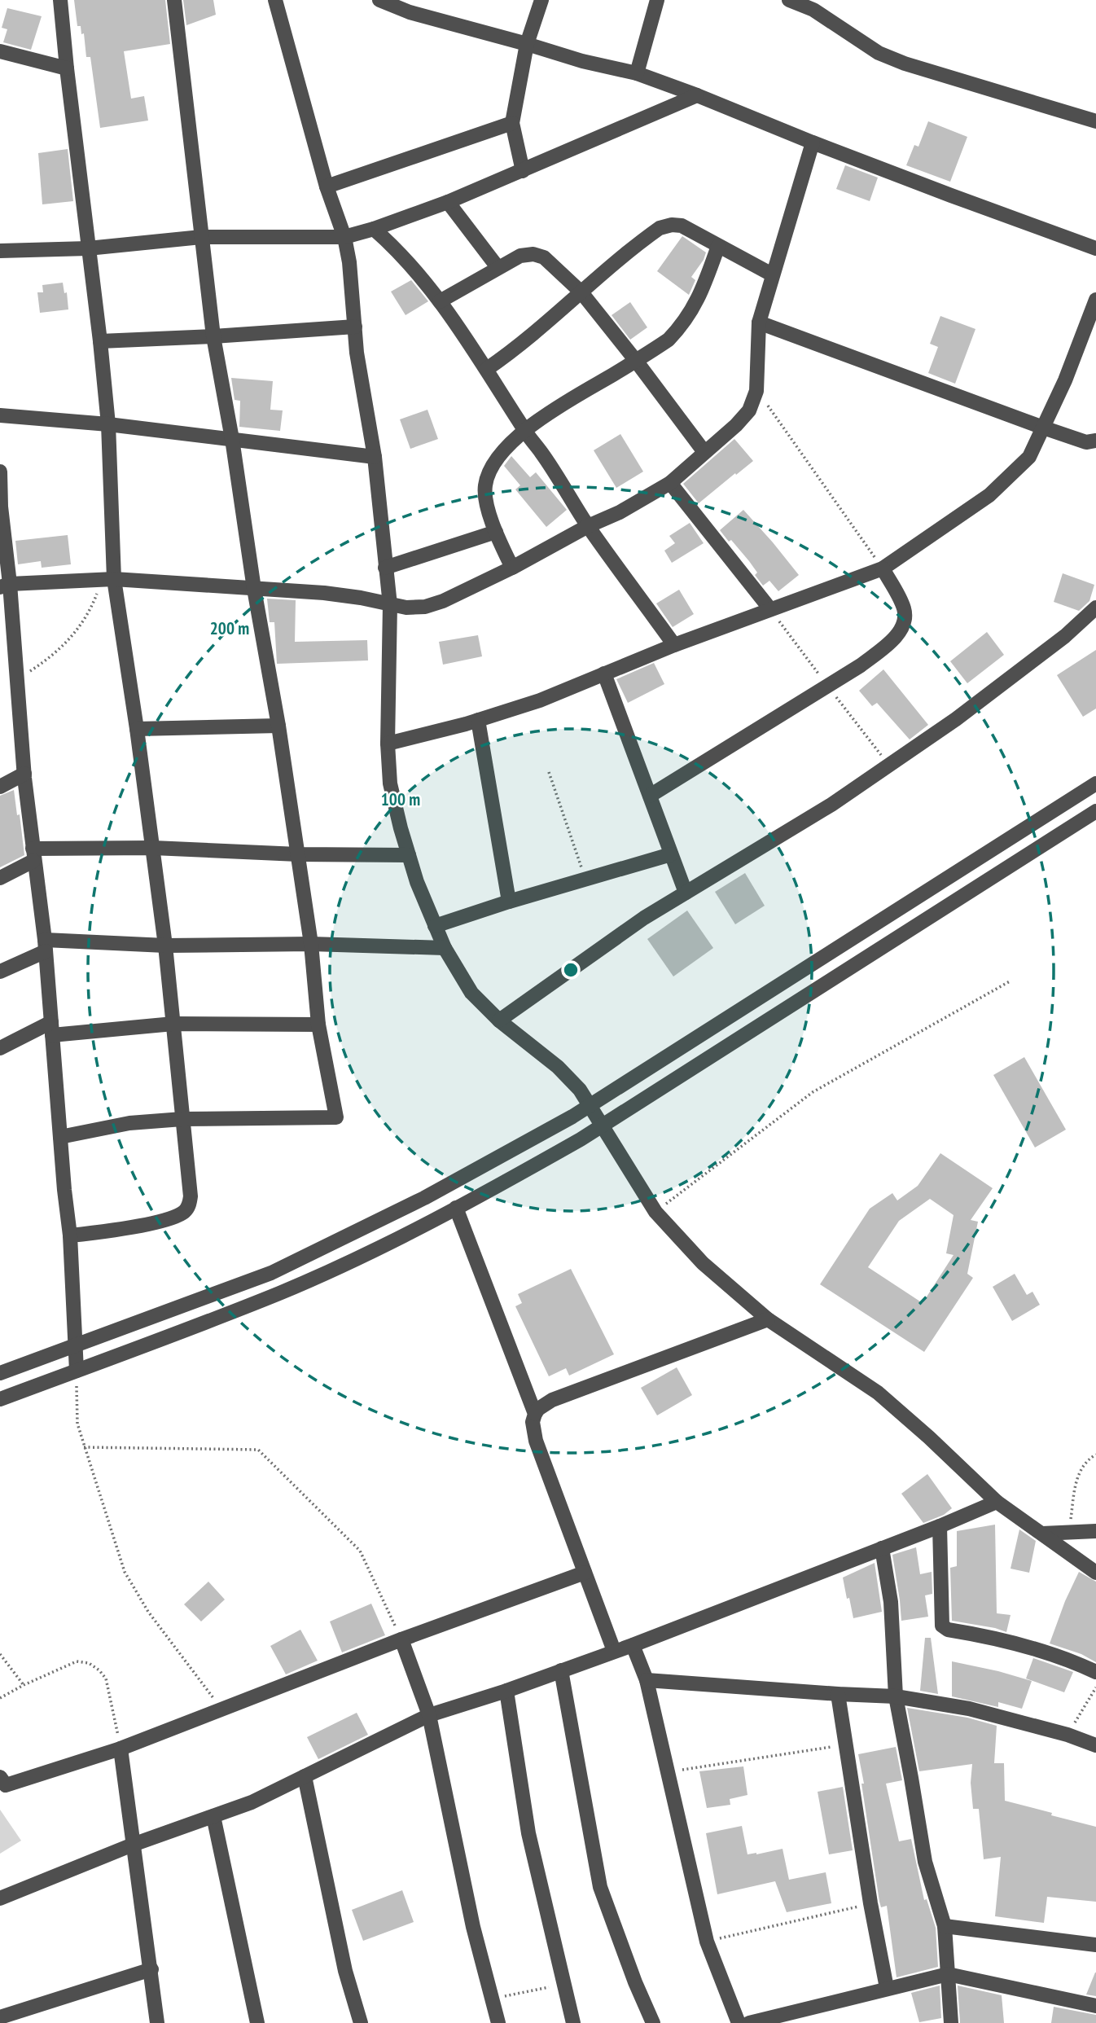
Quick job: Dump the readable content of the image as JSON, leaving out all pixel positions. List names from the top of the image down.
{
  "rings": ["200 m", "100 m"]
}
